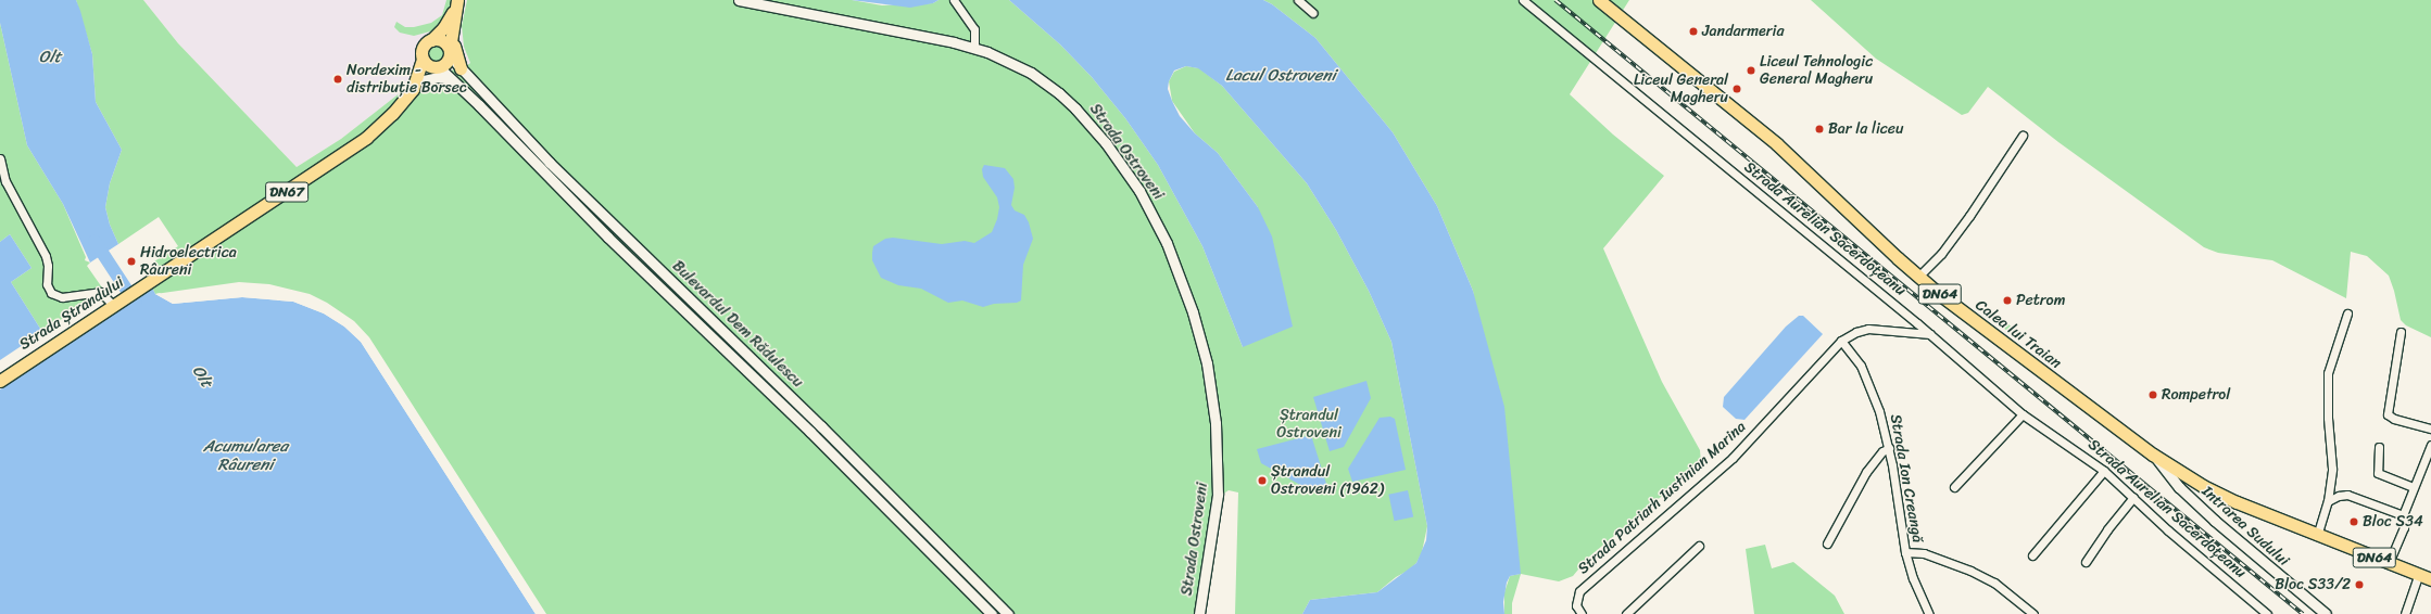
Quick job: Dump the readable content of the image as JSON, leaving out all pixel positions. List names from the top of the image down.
{
  "streets": {
    "main road": [
      "Strada Ostroveni",
      "DN67",
      "DN64",
      "Strada Ștrandului",
      "Bulevardul Dem Rădulescu",
      "Calea lui Traian",
      "Intrarea Sudului"
    ],
    "street": ["Strada Aurelian Sacerdoțeanu", "Strada Ion Creangă", "Strada Patriarh Iustinian Marina"]
  },
  "crossings": [
    ["Strada Aurelian Sacerdoțeanu", "Strada Patriarh Iustinian Marina"],
    ["Strada Ștrandului", "Bulevardul Dem Rădulescu"],
    ["Calea lui Traian", "Intrarea Sudului"],
    ["Strada Ion Creangă", "Strada Patriarh Iustinian Marina"]
  ],
  "water": ["Olt", "Lacul Ostroveni", "Acumularea Râureni"],
  "parks": ["Ștrandul Ostroveni"],
  "places": [
    "Jandarmeria",
    "Liceul Tehnologic General Magheru",
    "Nordexim - distribuție Borsec",
    "Liceul General Magheru",
    "Bar la liceu",
    "Hidroelectrica Râureni",
    "Petrom",
    "Rompetrol",
    "Ștrandul Ostroveni (1962)",
    "Bloc S34",
    "Bloc S33/2"
  ]
}
